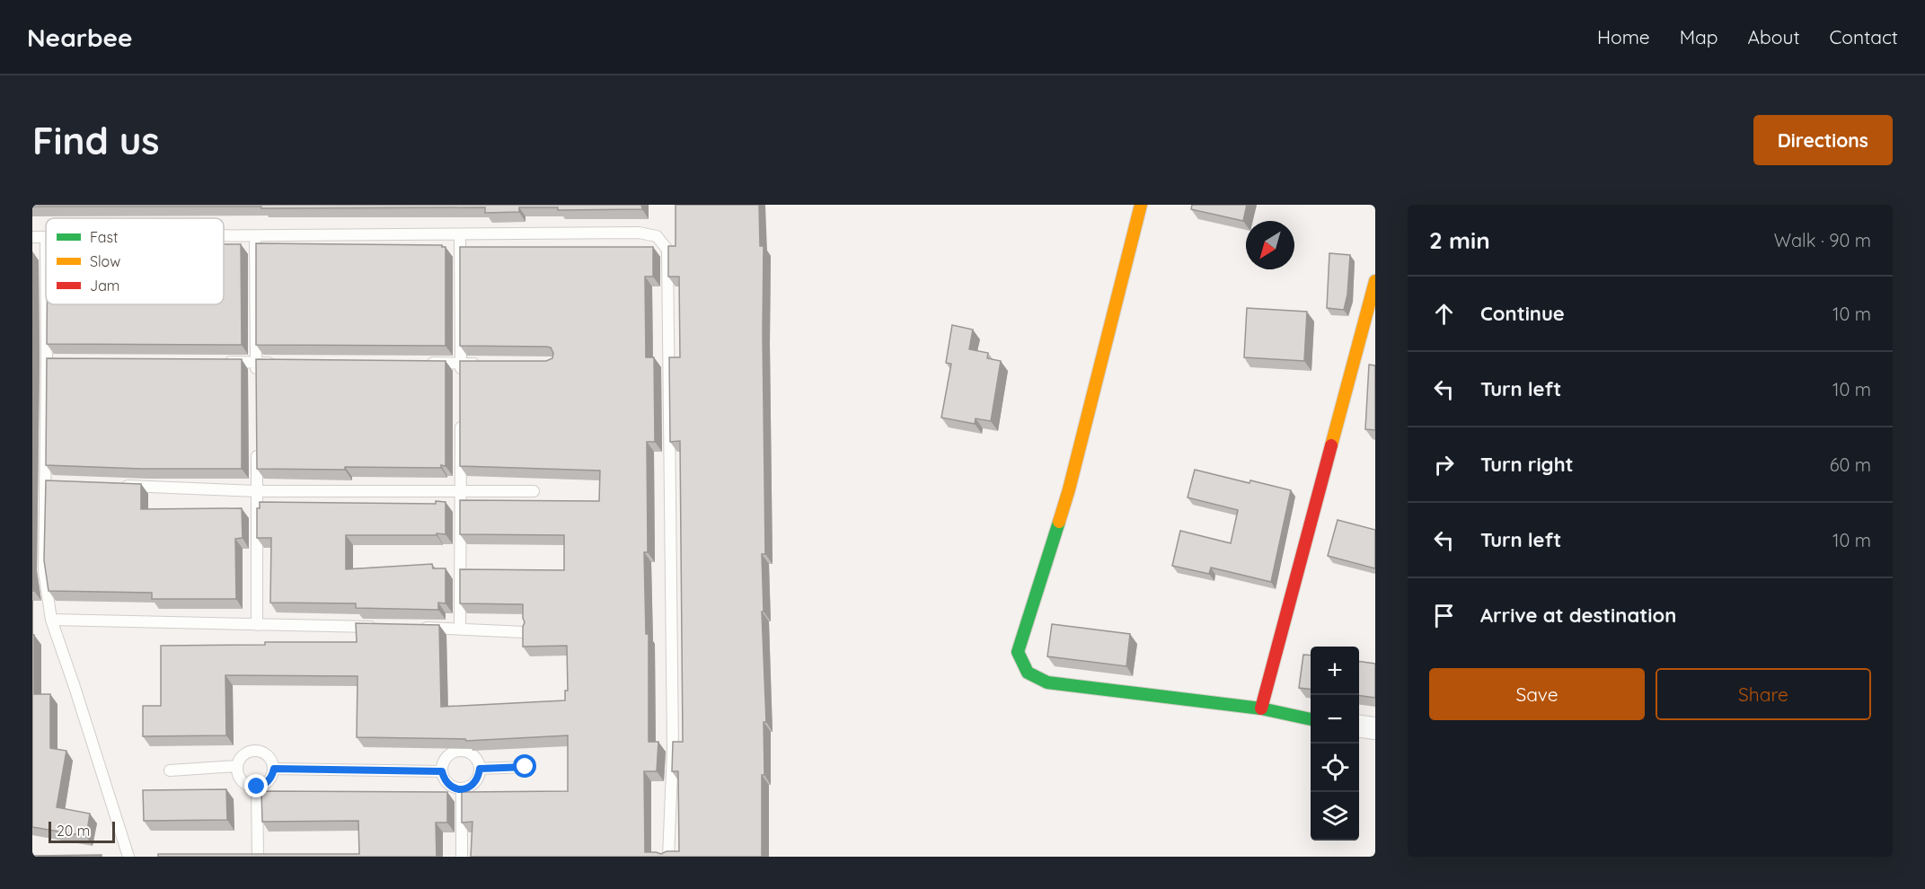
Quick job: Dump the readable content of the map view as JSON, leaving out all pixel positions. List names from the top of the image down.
{
  "legend": ["Fast", "Slow", "Jam"],
  "scale_bar": "20 m",
  "north": "bottom left",
  "page": {
    "header": "Nearbee",
    "nav": [
      "Home",
      "Map",
      "About",
      "Contact"
    ],
    "buttons": [
      "Directions",
      ["Save", "Share"]
    ],
    "title": "Find us",
    "heading": ["2 min", "Walk · 90 m"],
    "list": [
      ["Continue", "10 m"],
      ["Turn left", "10 m"],
      ["Turn right", "60 m"],
      ["Turn left", "10 m"],
      "Arrive at destination"
    ],
    "map_buttons": ["+", "−"],
    "scale": "20 m"
  }
}
